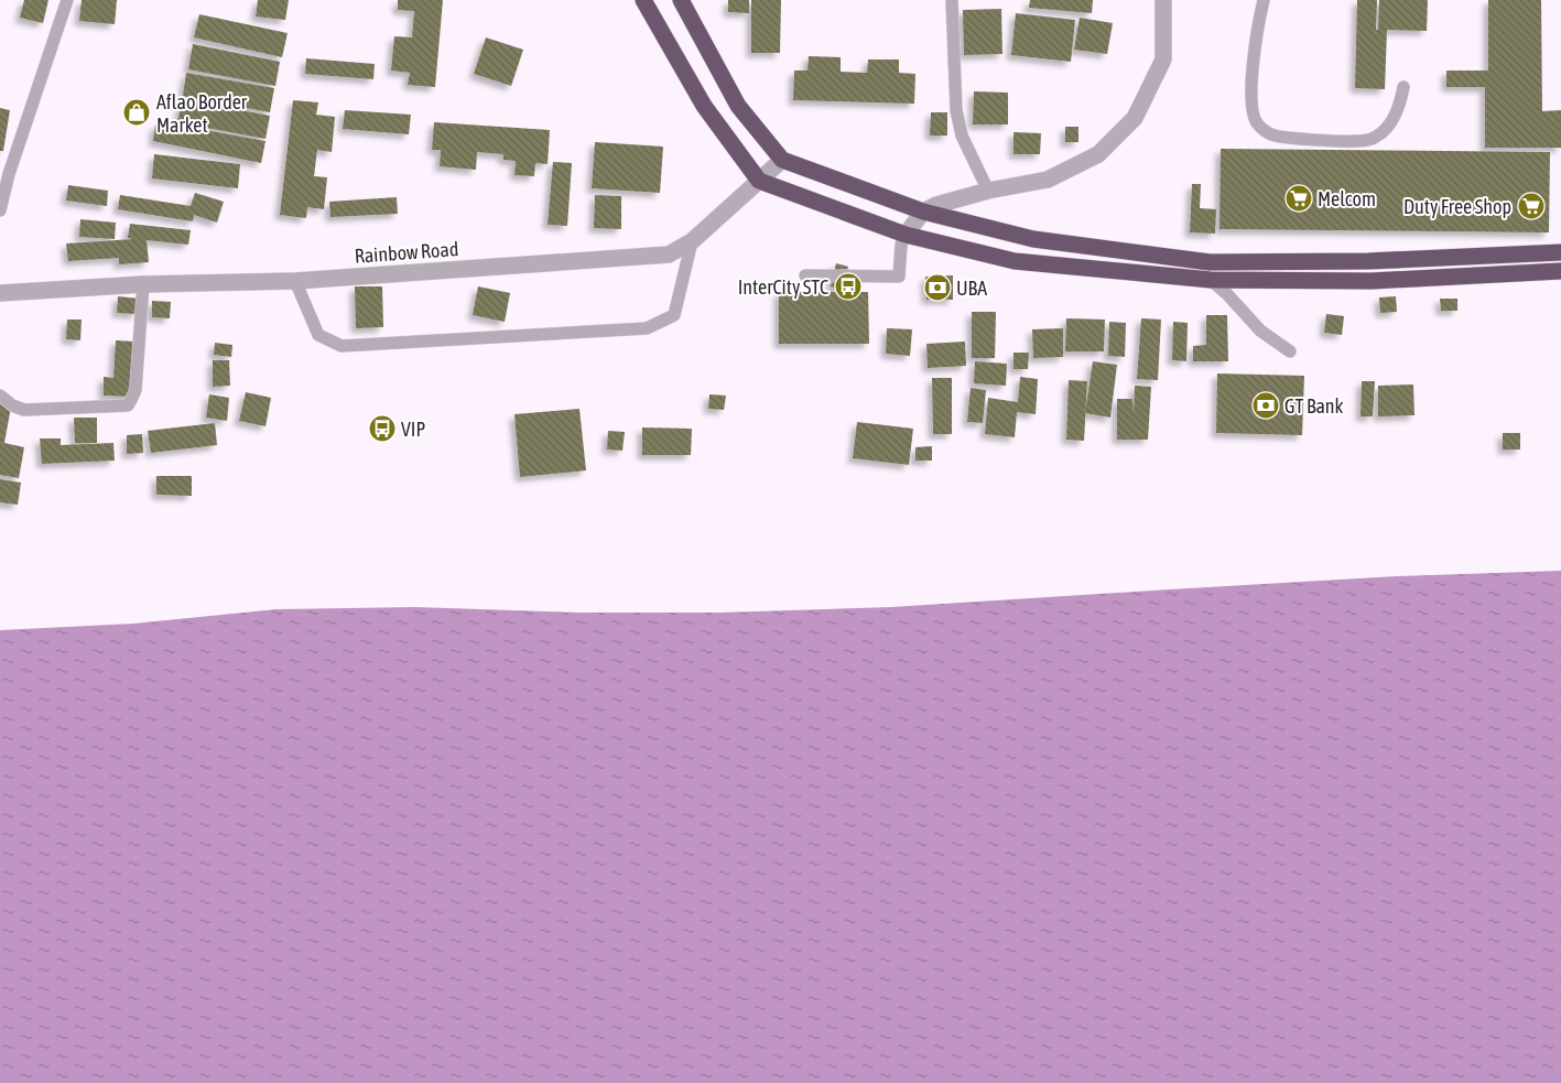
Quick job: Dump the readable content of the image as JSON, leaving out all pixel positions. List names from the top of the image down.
{
  "streets": {
    "street": ["Rainbow Road"]
  },
  "places": {
    "shop": ["Aflao Border Market"],
    "supermarket": ["Melcom", "Duty Free Shop"],
    "bus stop": ["InterCity STC", "VIP"],
    "bank": ["UBA", "GT Bank"]
  }
}
